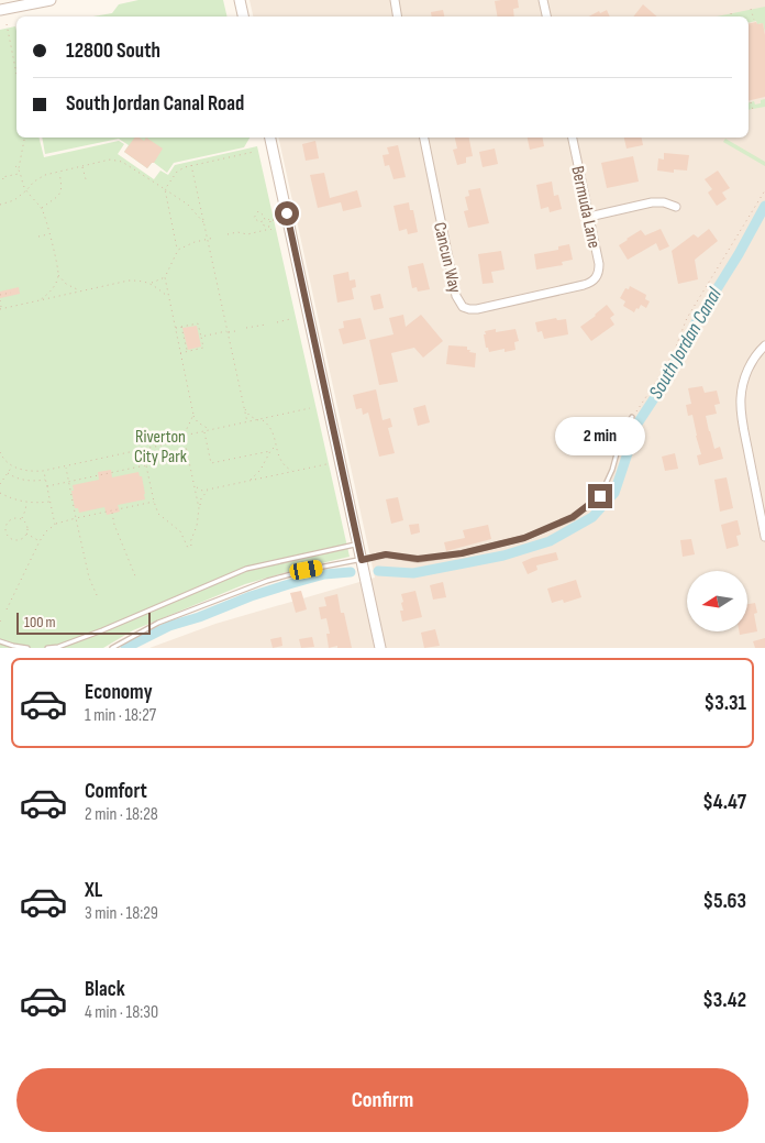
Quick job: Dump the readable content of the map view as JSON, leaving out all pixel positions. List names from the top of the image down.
{
  "streets": {
    "street": ["Bermuda Lane", "Cancun Way"]
  },
  "crossings": [
    ["Bermuda Lane", "Cancun Way"]
  ],
  "water": ["South Jordan Canal"],
  "parks": ["Riverton City Park"],
  "scale_bar": "100 m",
  "north": "left",
  "page": {
    "banner": ["12800 South", "South Jordan Canal Road"],
    "bubble": "2 min",
    "scale": "100 m",
    "list": [
      {
        "name": "Economy",
        "note": "1 min · 18:27",
        "value": "$3.31"
      },
      {
        "name": "Comfort",
        "note": "2 min · 18:28",
        "value": "$4.47"
      },
      {
        "name": "XL",
        "note": "3 min · 18:29",
        "value": "$5.63"
      },
      {
        "name": "Black",
        "note": "4 min · 18:30",
        "value": "$3.42"
      }
    ],
    "buttons": "Confirm"
  }
}
